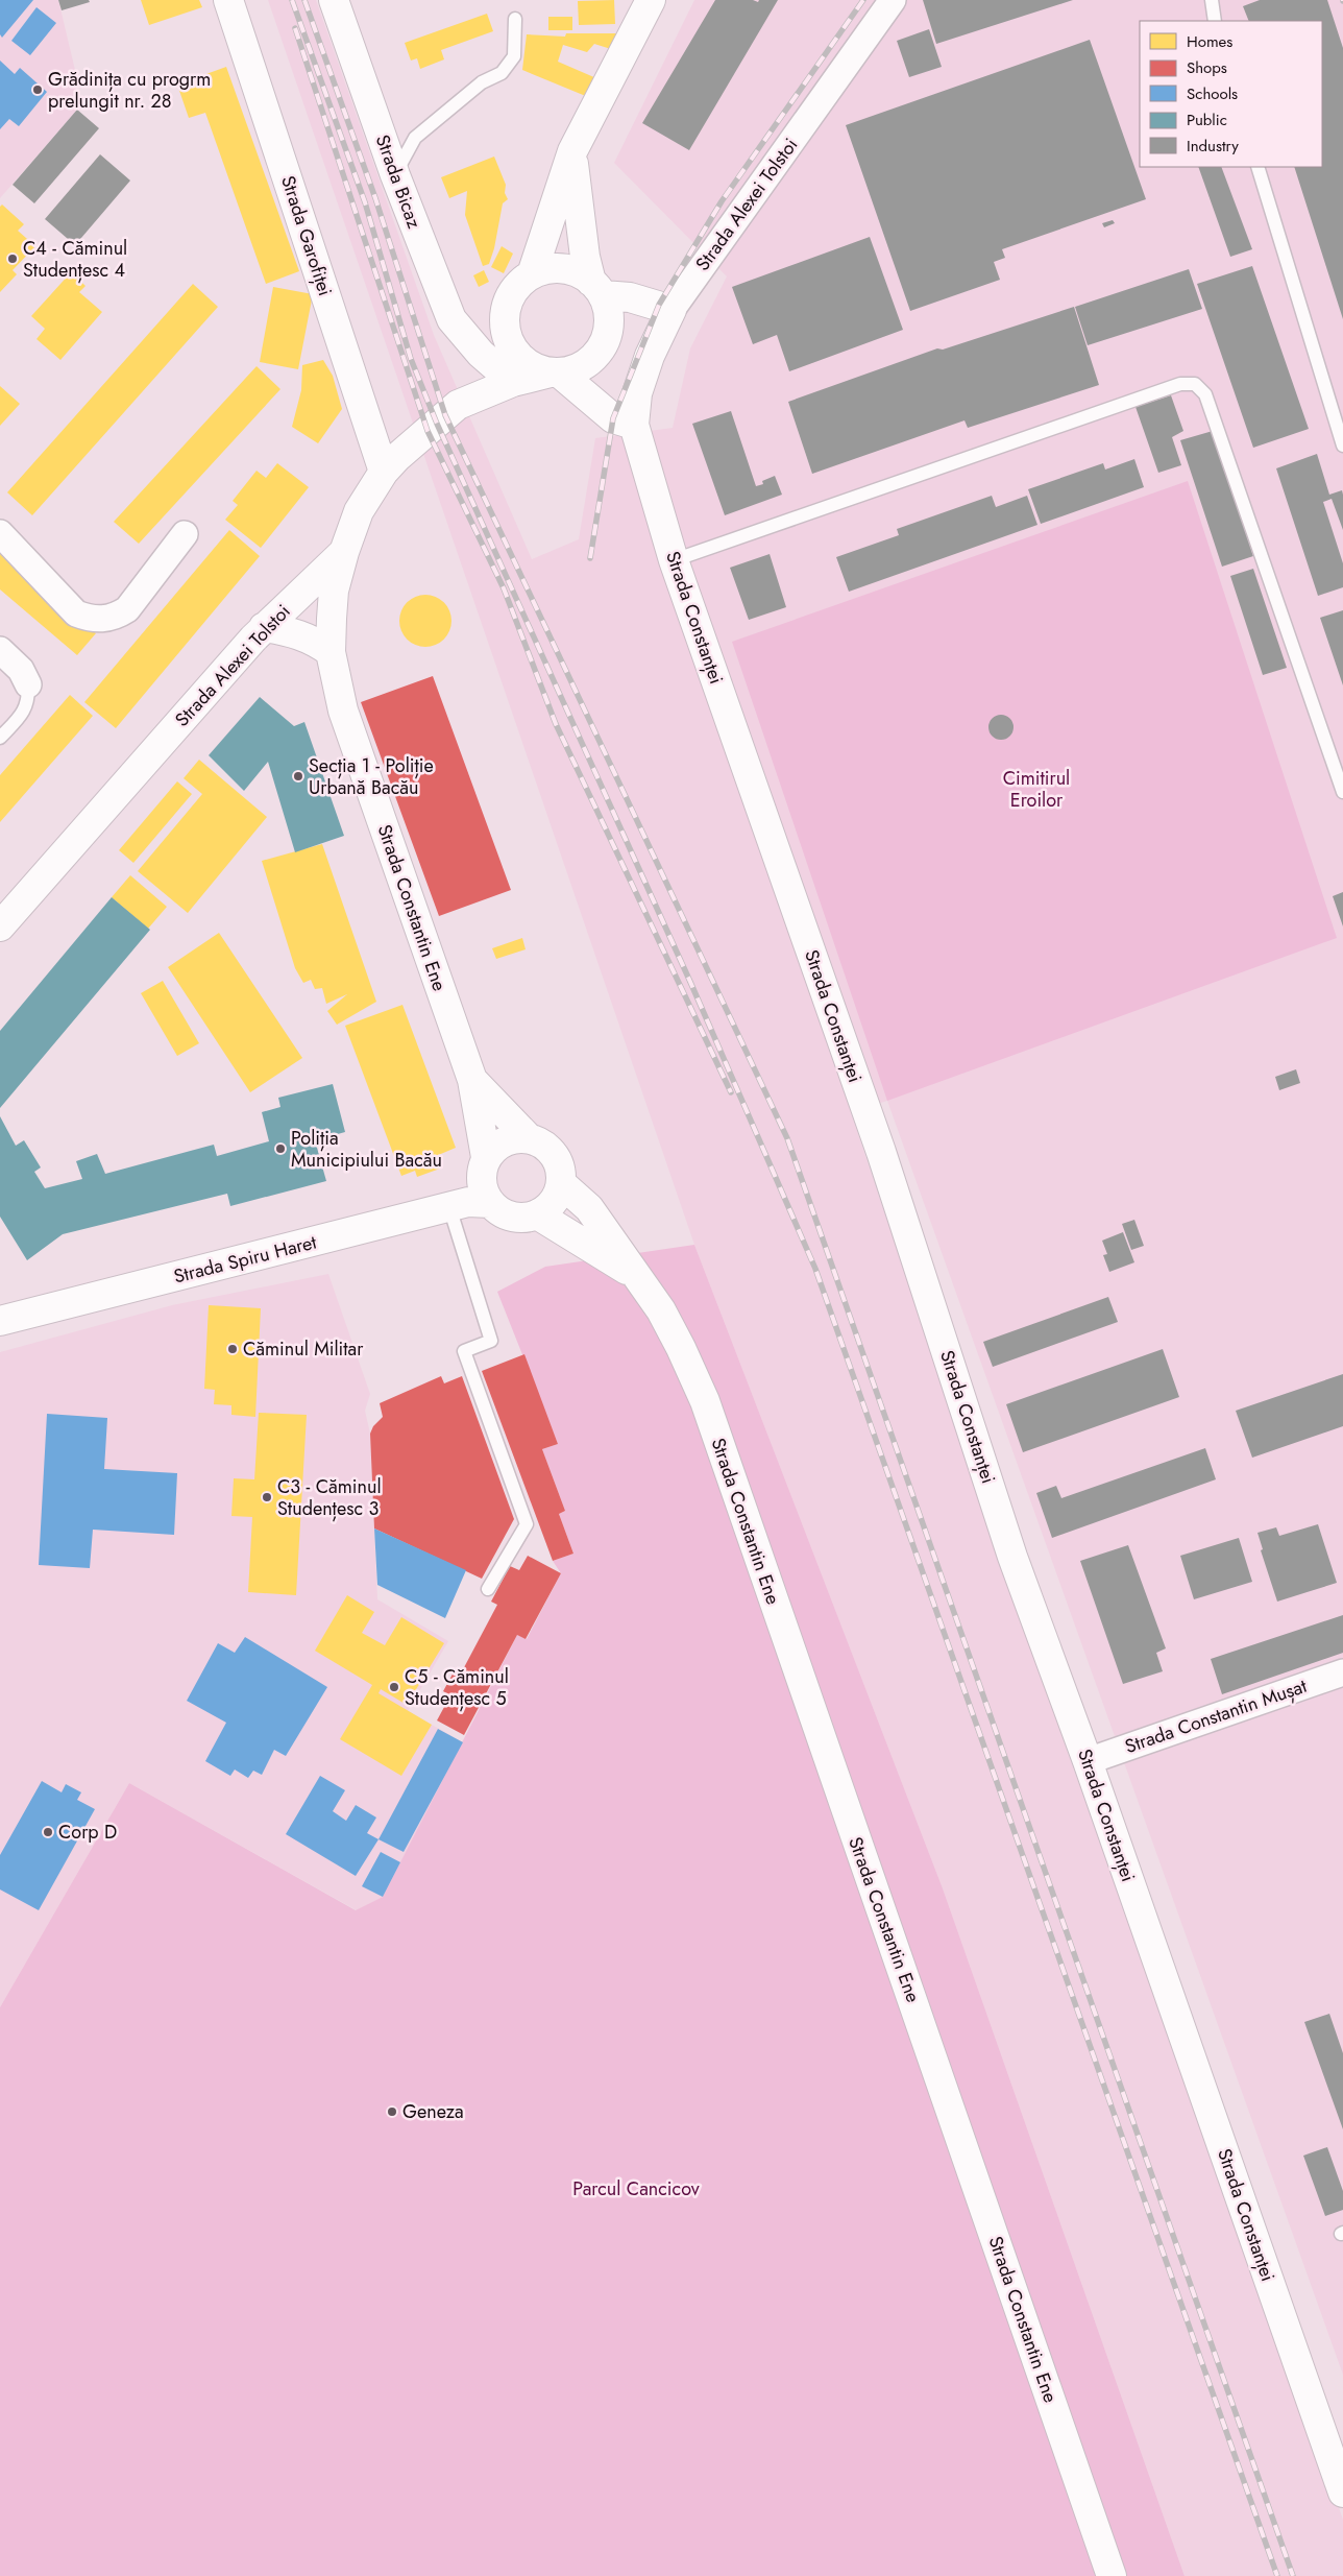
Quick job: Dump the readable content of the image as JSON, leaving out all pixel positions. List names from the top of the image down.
{
  "streets": {
    "street": [
      "Strada Bicaz",
      "Strada Alexei Tolstoi",
      "Strada Garofiței",
      "Strada Constanței",
      "Strada Constantin Ene",
      "Strada Spiru Haret",
      "Strada Constantin Mușat"
    ]
  },
  "crossings": [
    ["Strada Bicaz", "Strada Alexei Tolstoi"],
    ["Strada Alexei Tolstoi", "Strada Garofiței"],
    ["Strada Alexei Tolstoi", "Strada Constanței"],
    ["Strada Alexei Tolstoi", "Strada Constantin Ene"],
    ["Strada Constanței", "Strada Constantin Mușat"],
    ["Strada Constantin Ene", "Strada Spiru Haret"]
  ],
  "parks": ["Cimitirul Eroilor", "Parcul Cancicov"],
  "places": [
    "Grădinița cu progrm prelungit nr. 28",
    "C4 - Căminul Studențesc 4",
    "Secția 1 - Poliție Urbană Bacău",
    "Poliția Municipiului Bacău",
    "Căminul Militar",
    "C3 - Căminul Studențesc 3",
    "C5 - Căminul Studențesc 5",
    "Corp D",
    "Geneza"
  ],
  "legend": [
    "Homes",
    "Shops",
    "Schools",
    "Public",
    "Industry"
  ]
}
